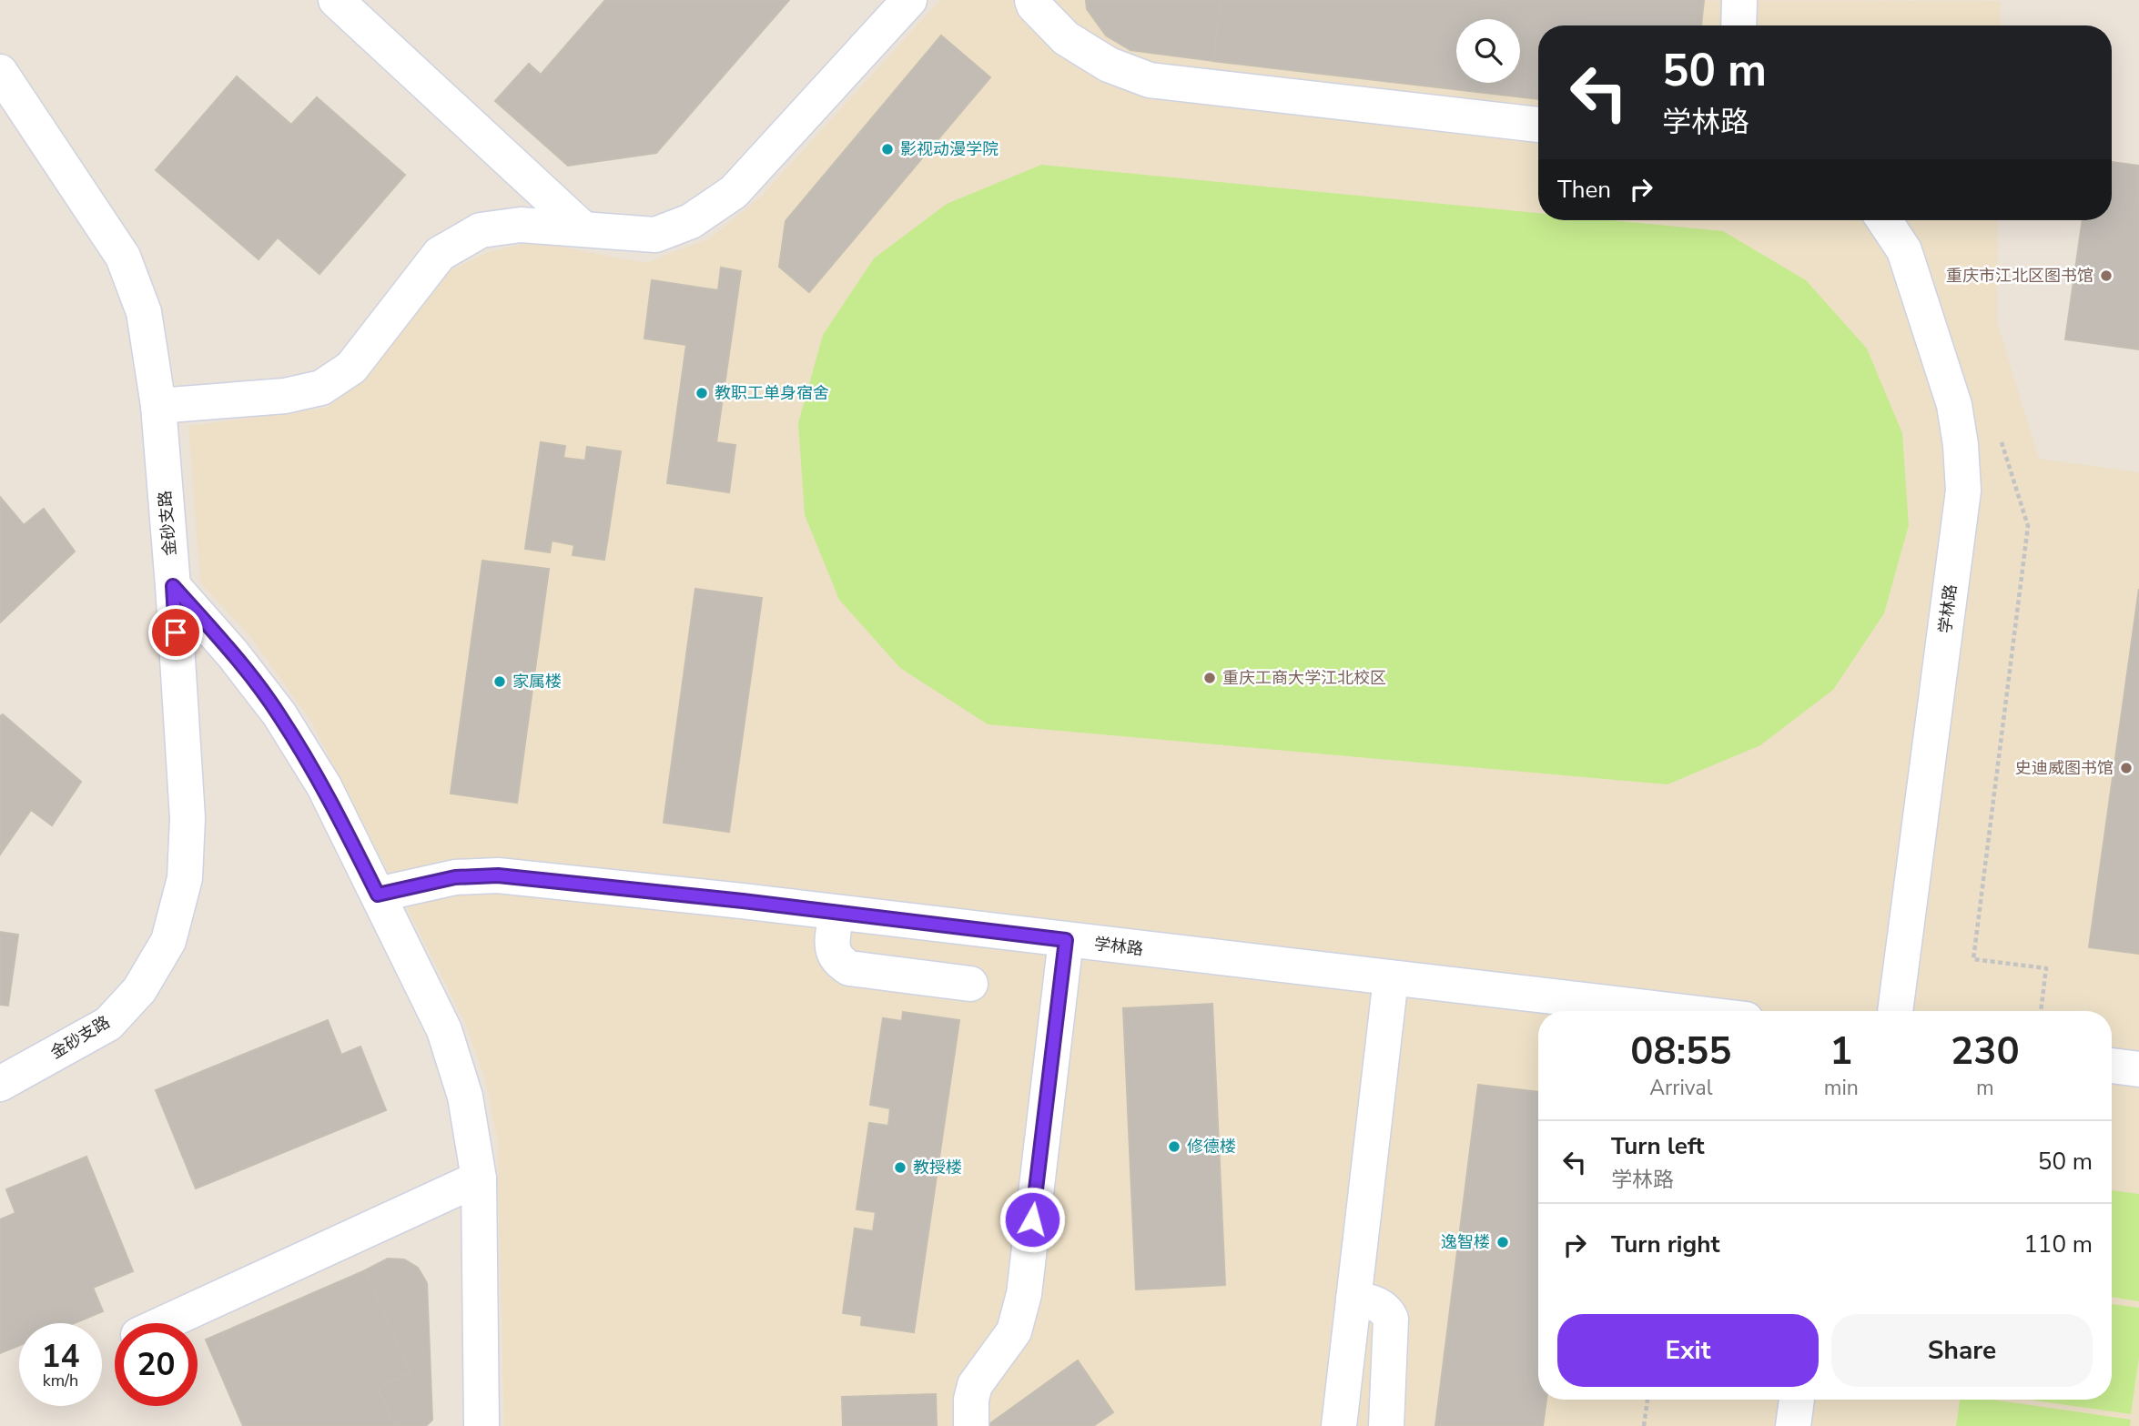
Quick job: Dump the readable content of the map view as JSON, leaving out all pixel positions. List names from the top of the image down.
{
  "streets": {
    "street": ["金砂支路", "学林路"]
  },
  "places": [
    "影视动漫学院",
    "重庆市江北区图书馆",
    "教职工单身宿舍",
    "重庆工商大学江北校区",
    "家属楼",
    "史迪威图书馆",
    "修德楼",
    "教授楼",
    "逸智楼"
  ],
  "page": {
    "turn": ["50 m", "学林路"],
    "then": "Then",
    "eta": [
      "08:55",
      "Arrival",
      "1",
      "min",
      "230",
      "m"
    ],
    "list": [
      {
        "name": "Turn left",
        "note": "学林路",
        "value": "50 m"
      },
      {
        "name": "Turn right",
        "value": "110 m"
      }
    ],
    "buttons": ["Exit", "Share"],
    "speed": "14 km/h",
    "limit": "20"
  }
}
